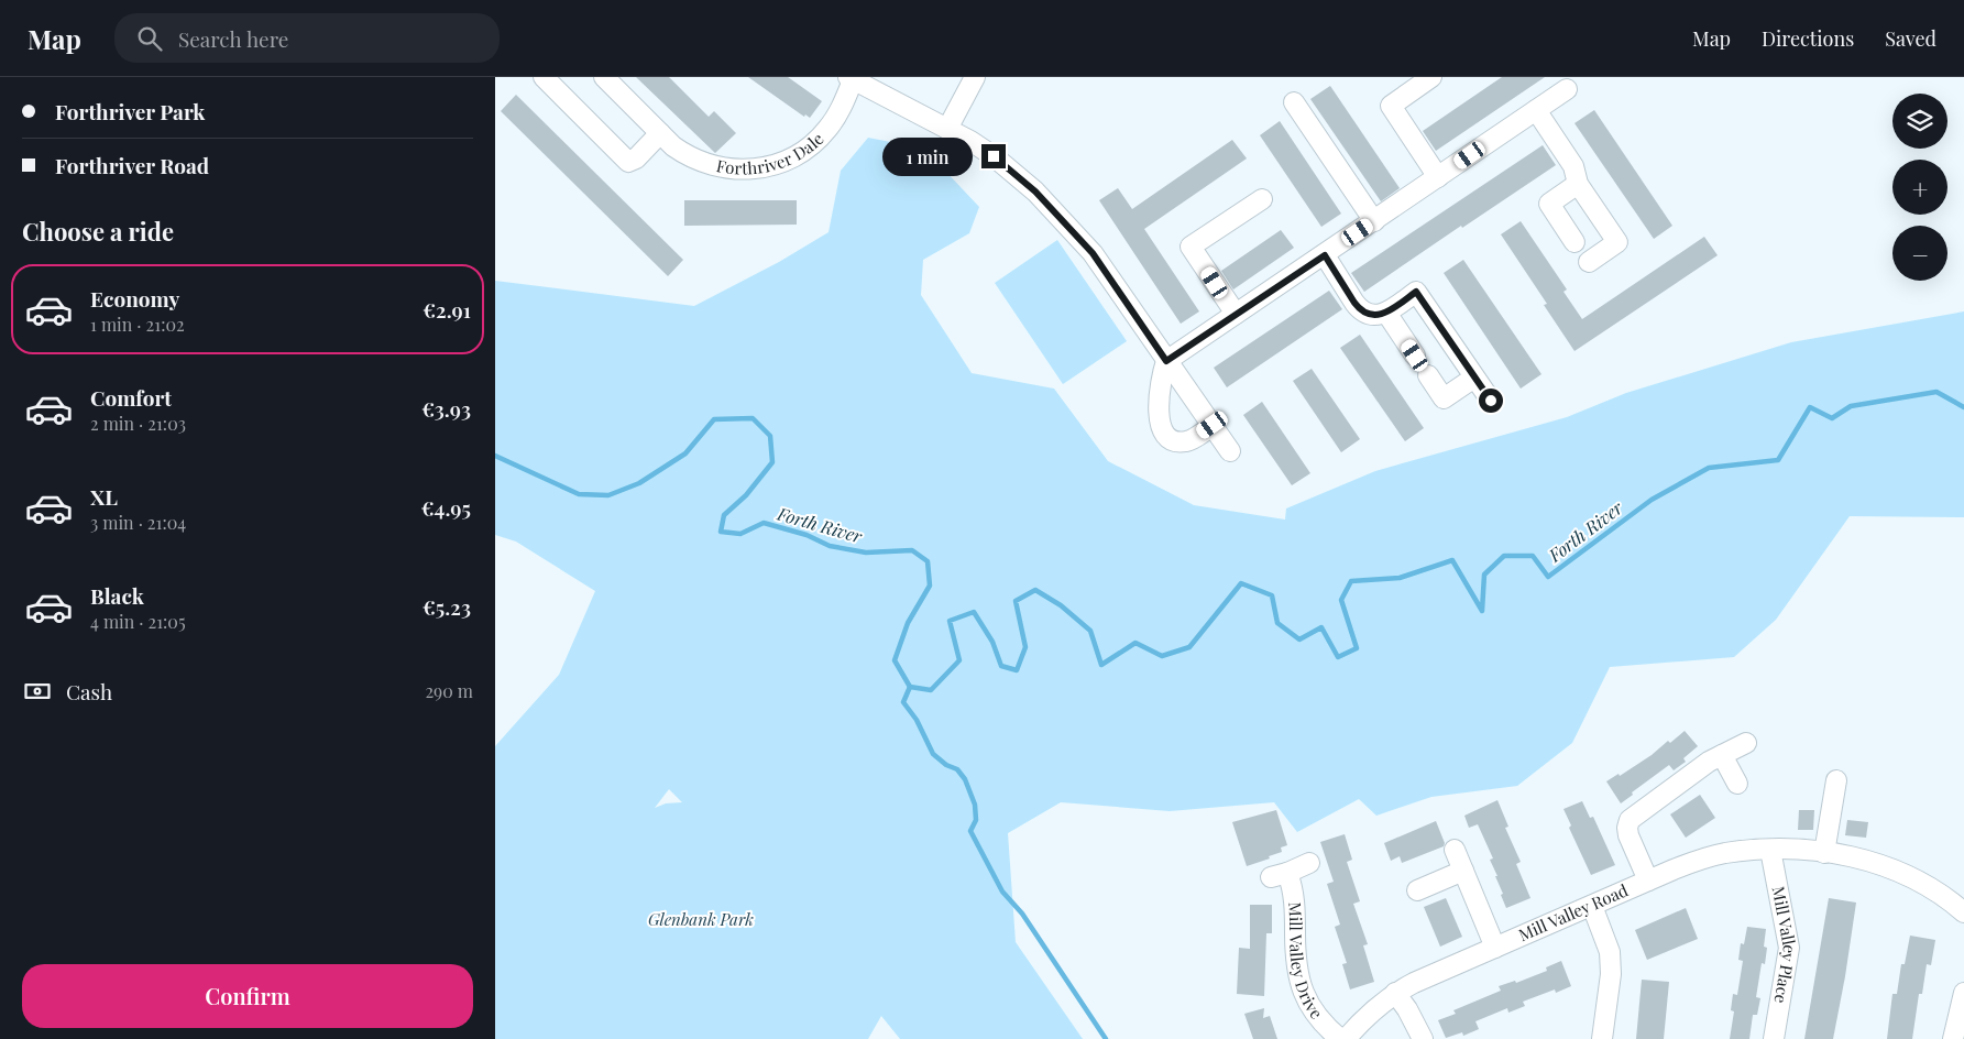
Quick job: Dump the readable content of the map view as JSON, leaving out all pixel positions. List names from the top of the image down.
{
  "streets": {
    "street": [
      "Forthriver Dale",
      "Mill Valley Road",
      "Mill Valley Place",
      "Mill Valley Drive"
    ]
  },
  "crossings": [
    ["Mill Valley Road", "Mill Valley Place"]
  ],
  "water": ["Forth River"],
  "parks": ["Glenbank Park"],
  "page": {
    "header": "Map",
    "search": "Search here",
    "nav": ["Map", "Directions", "Saved"],
    "banner": ["Forthriver Park", "Forthriver Road"],
    "map_buttons": ["+", "−"],
    "bubble": "1 min",
    "heading": "Choose a ride",
    "list": [
      {
        "name": "Economy",
        "note": "1 min · 21:02",
        "value": "€2.91"
      },
      {
        "name": "Comfort",
        "note": "2 min · 21:03",
        "value": "€3.93"
      },
      {
        "name": "XL",
        "note": "3 min · 21:04",
        "value": "€4.95"
      },
      {
        "name": "Black",
        "note": "4 min · 21:05",
        "value": "€5.23"
      }
    ],
    "pay": ["Cash", "290 m"],
    "buttons": "Confirm"
  }
}
